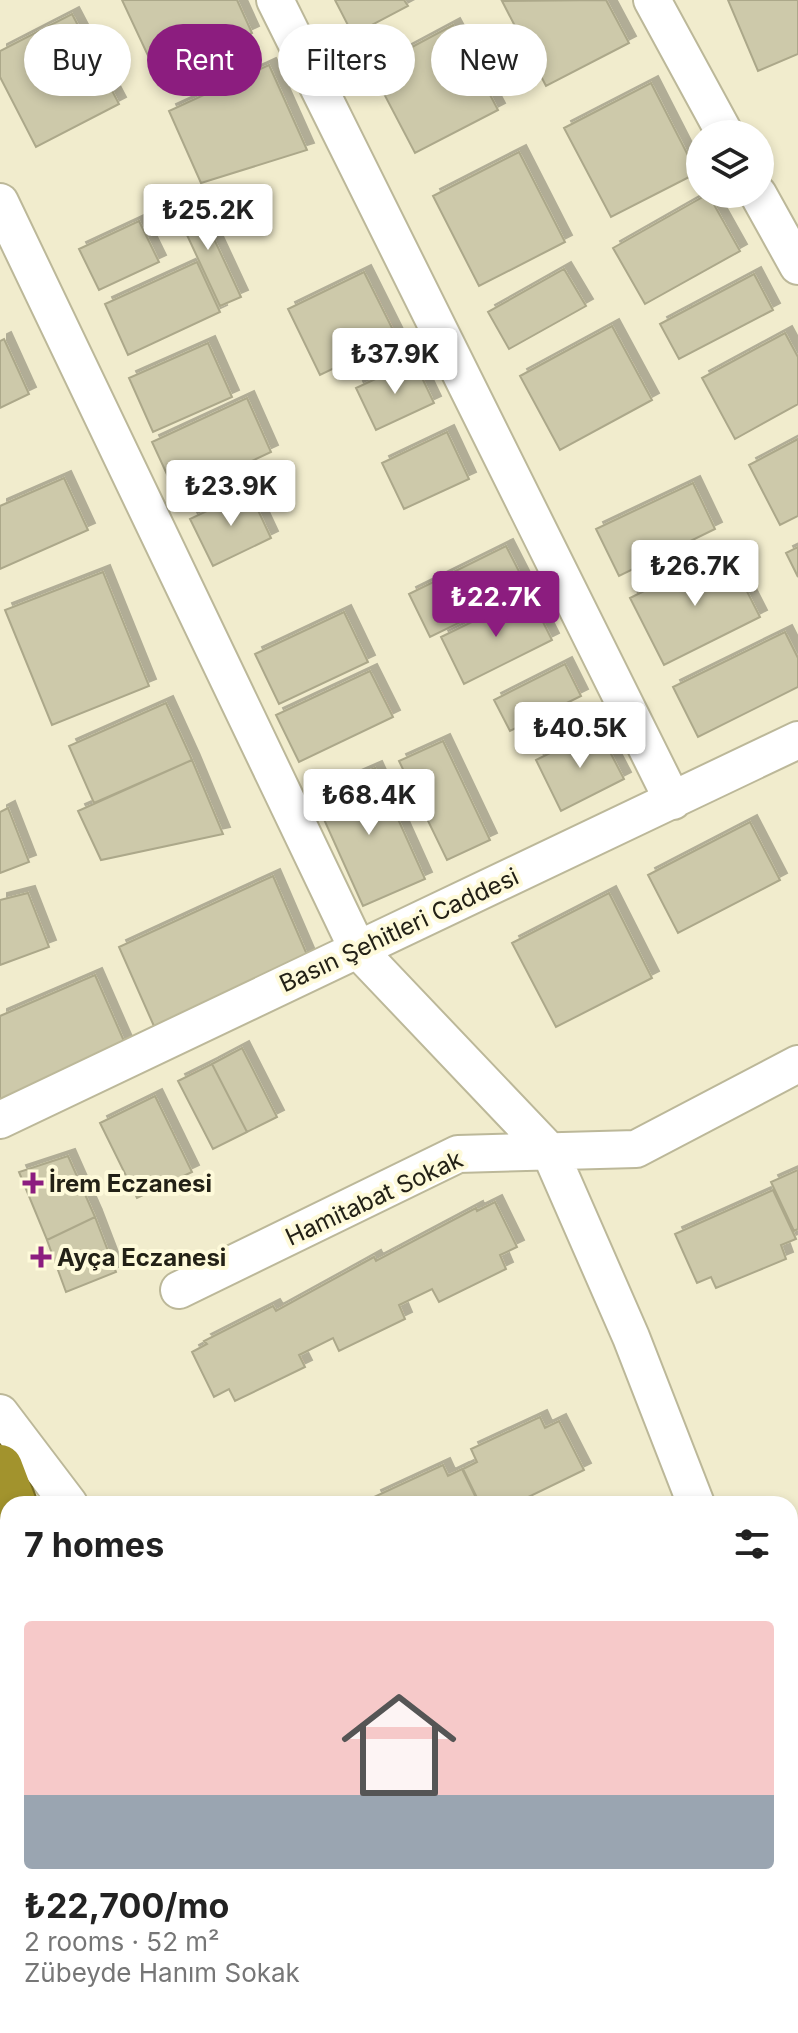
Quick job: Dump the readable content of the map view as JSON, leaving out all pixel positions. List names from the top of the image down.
{
  "streets": {
    "street": ["Basın Şehitleri Caddesi", "Hamitabat Sokak"]
  },
  "places": {
    "health": ["İrem Eczanesi", "Ayça Eczanesi"]
  },
  "page": {
    "chip": [
      "Buy",
      "Rent",
      "Filters",
      "New"
    ],
    "price": [
      "₺25.2K",
      "₺37.9K",
      "₺23.9K",
      "₺26.7K",
      "₺22.7K",
      "₺40.5K",
      "₺68.4K"
    ],
    "heading": "7 homes",
    "list": [
      {
        "name": "₺22,700/mo",
        "note": "2 rooms · 52 m² · Zübeyde Hanım Sokak"
      }
    ]
  }
}
